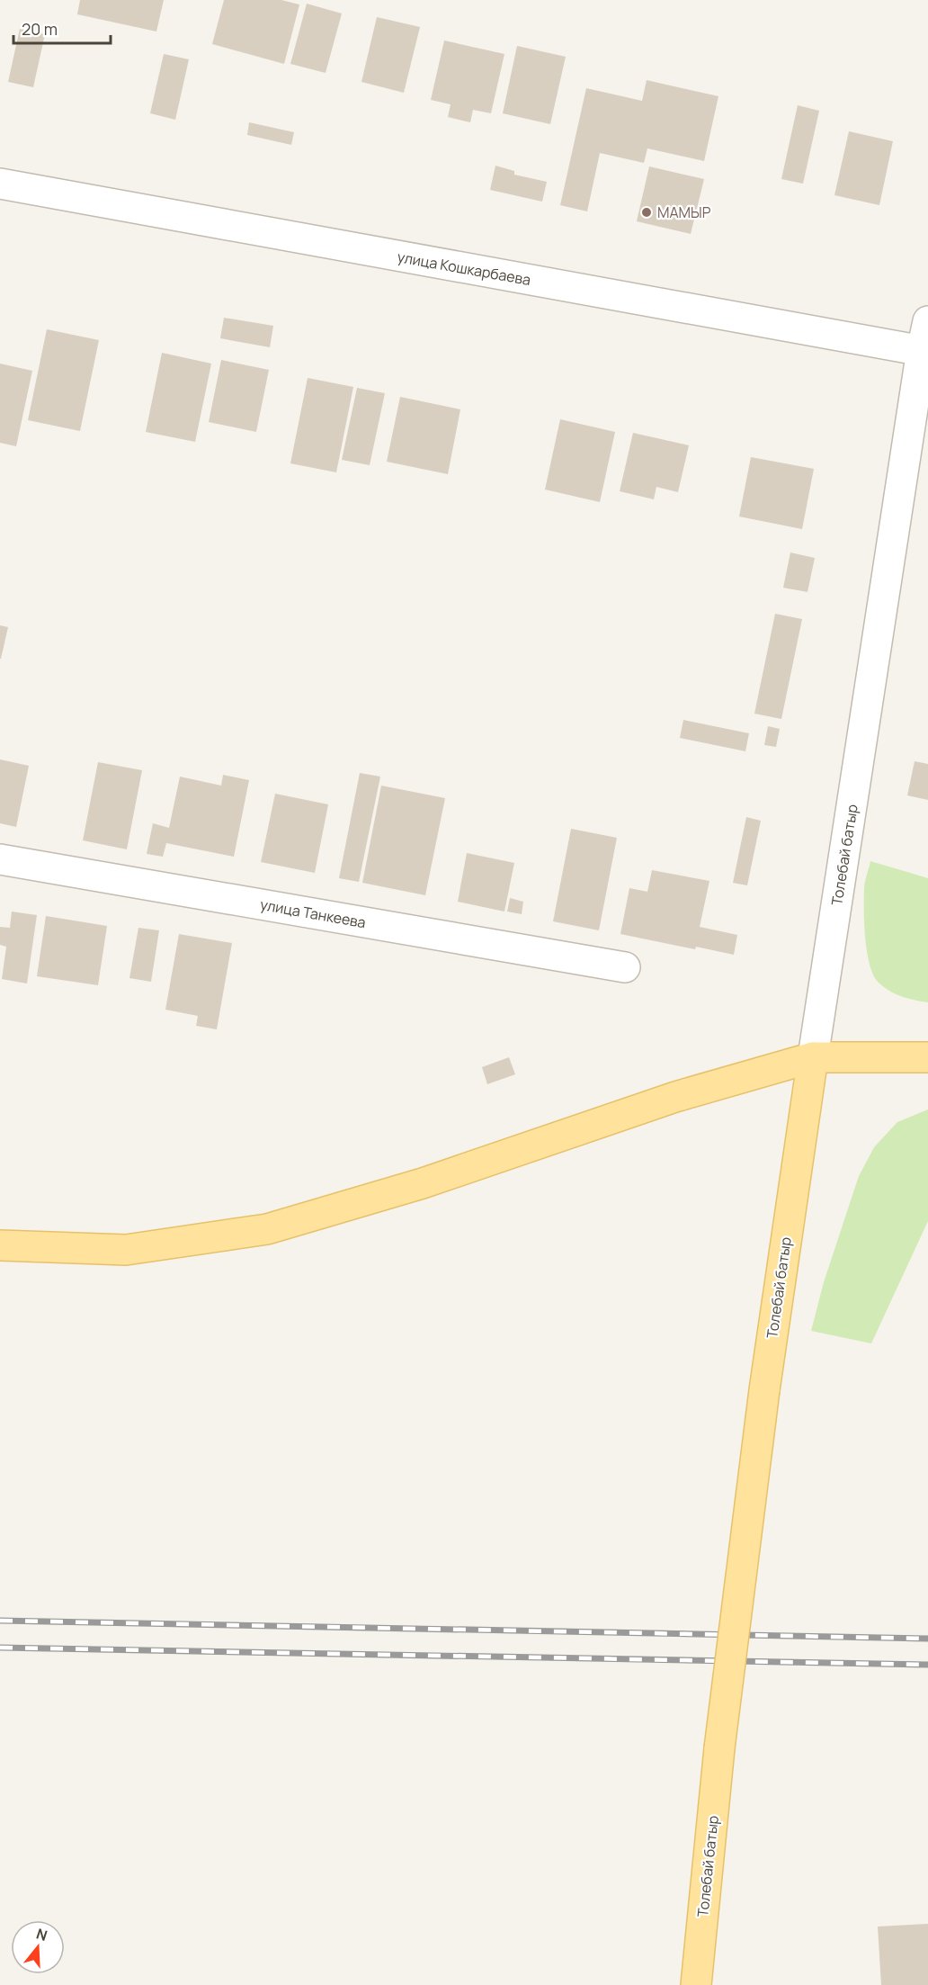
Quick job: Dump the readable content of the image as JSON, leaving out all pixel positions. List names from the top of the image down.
{
  "streets": {
    "main road": ["Толебай батыр"],
    "street": ["улица Кошкарбаева", "улица Танкеева"]
  },
  "crossings": [
    ["улица Кошкарбаева", "Толебай батыр"]
  ],
  "places": ["МАМЫР"],
  "scale_bar": "20 m",
  "north": "top"
}
